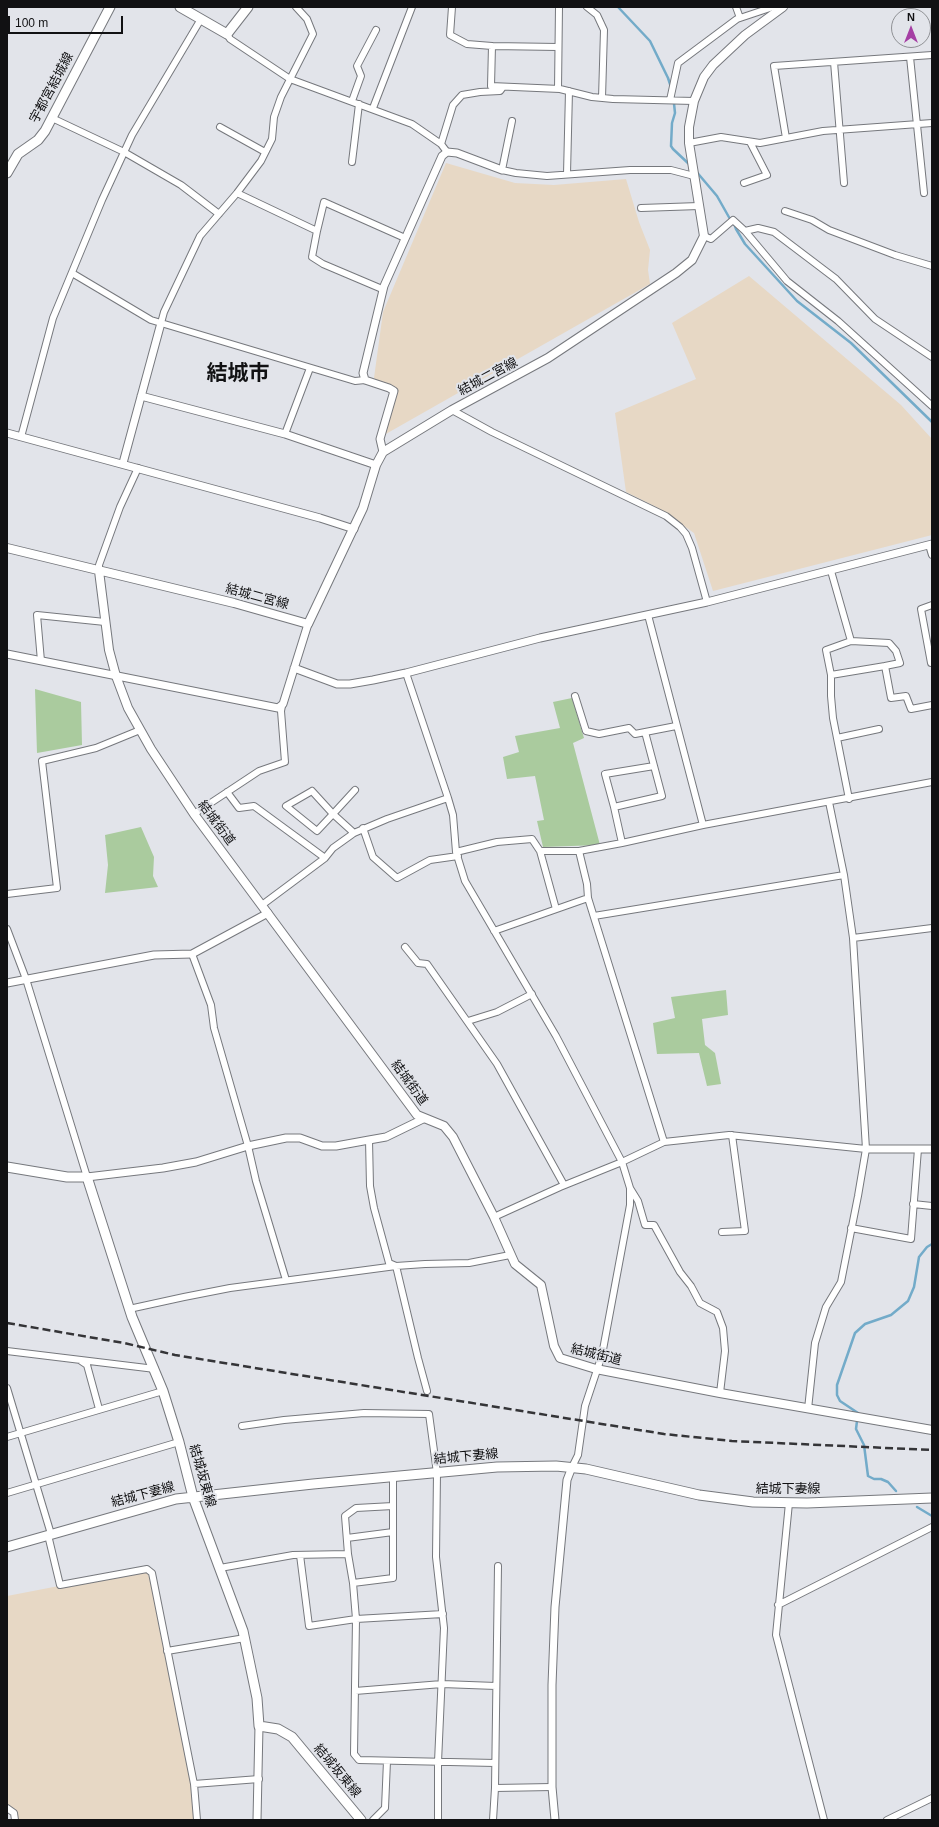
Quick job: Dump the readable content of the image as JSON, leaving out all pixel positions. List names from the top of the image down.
{
  "streets": {
    "main road": [
      "宇都宮結城線",
      "結城二宮線",
      "結城街道",
      "結城下妻線",
      "結城坂東線"
    ]
  },
  "crossings": [
    ["結城二宮線", "結城街道"],
    ["結城下妻線", "結城坂東線"]
  ],
  "districts": ["結城市"],
  "scale_bar": "100 m",
  "north": "top"
}
